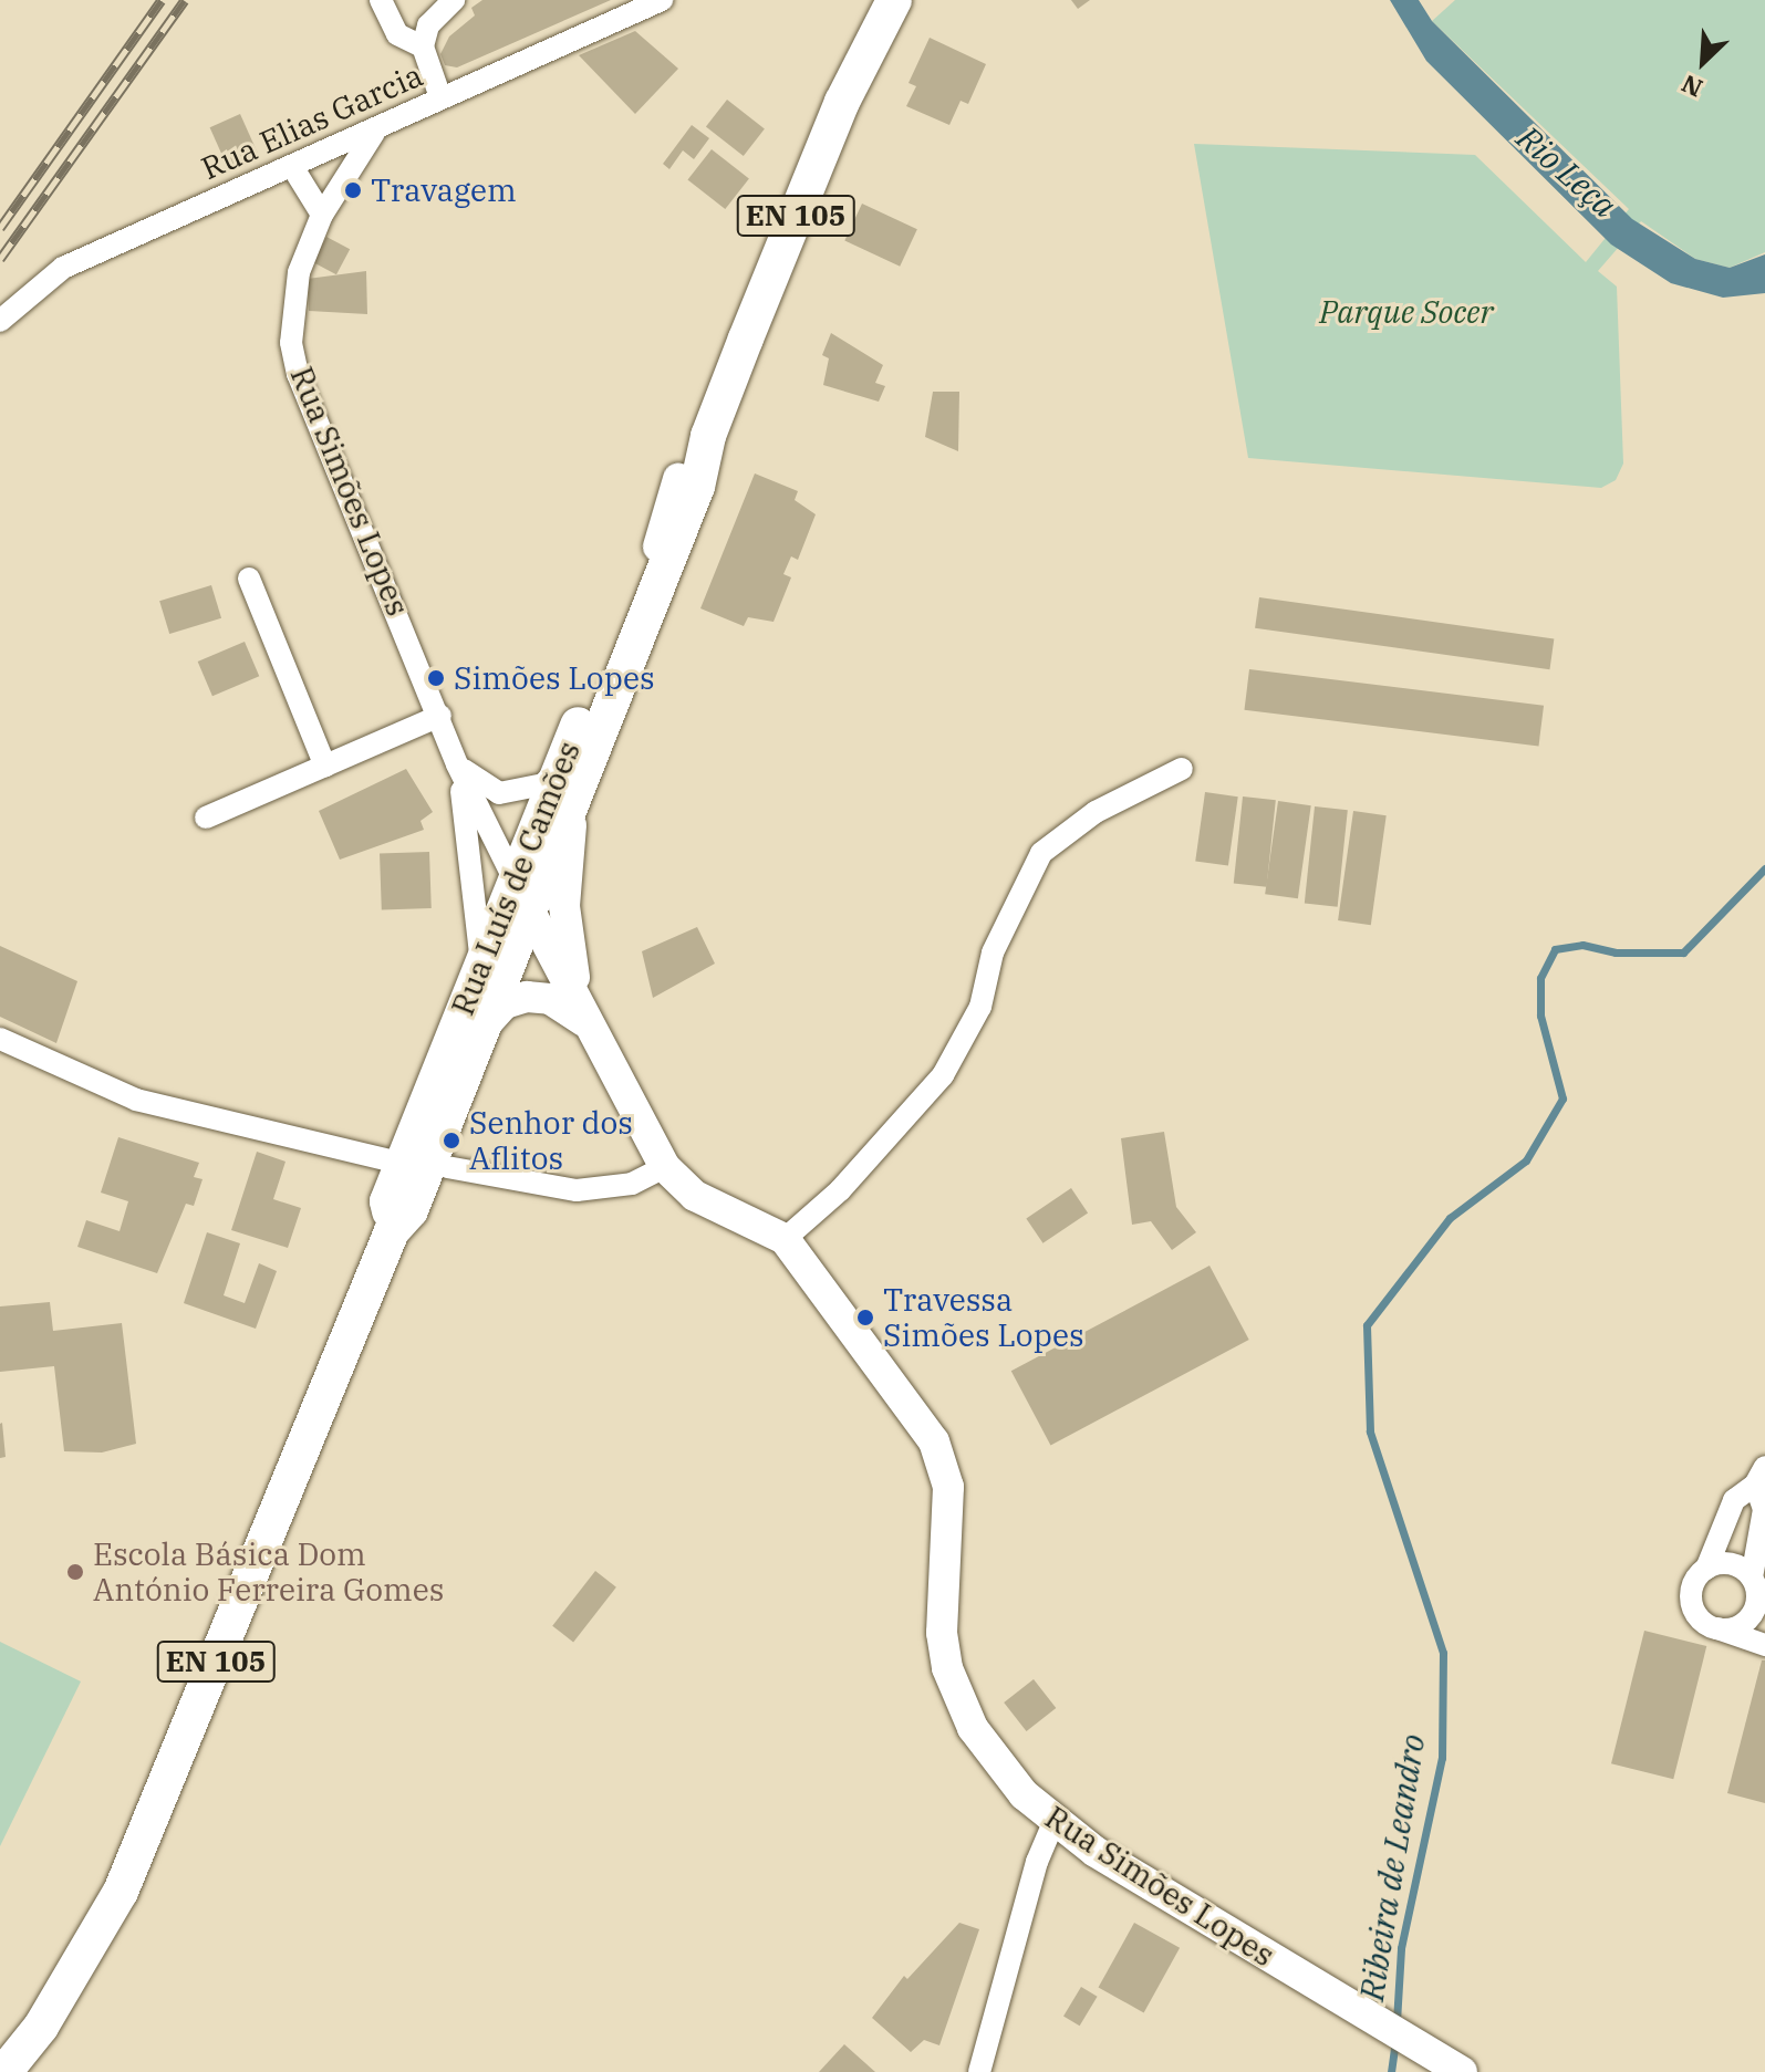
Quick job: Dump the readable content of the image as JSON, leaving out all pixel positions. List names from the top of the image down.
{
  "streets": {
    "main road": ["EN 105", "Rua Luís de Camões"],
    "street": ["Rua Elias Garcia", "Rua Simões Lopes"]
  },
  "crossings": [
    ["Rua Elias Garcia", "Rua Simões Lopes"],
    ["Rua Simões Lopes", "Rua Luís de Camões"]
  ],
  "water": ["Rio Leça", "Ribeira de Leandro"],
  "parks": ["Parque Socer"],
  "places": [
    "Travagem",
    "Simões Lopes",
    "Senhor dos Aflitos",
    "Travessa Simões Lopes",
    "Escola Básica Dom António Ferreira Gomes"
  ],
  "north": "bottom left"
}
